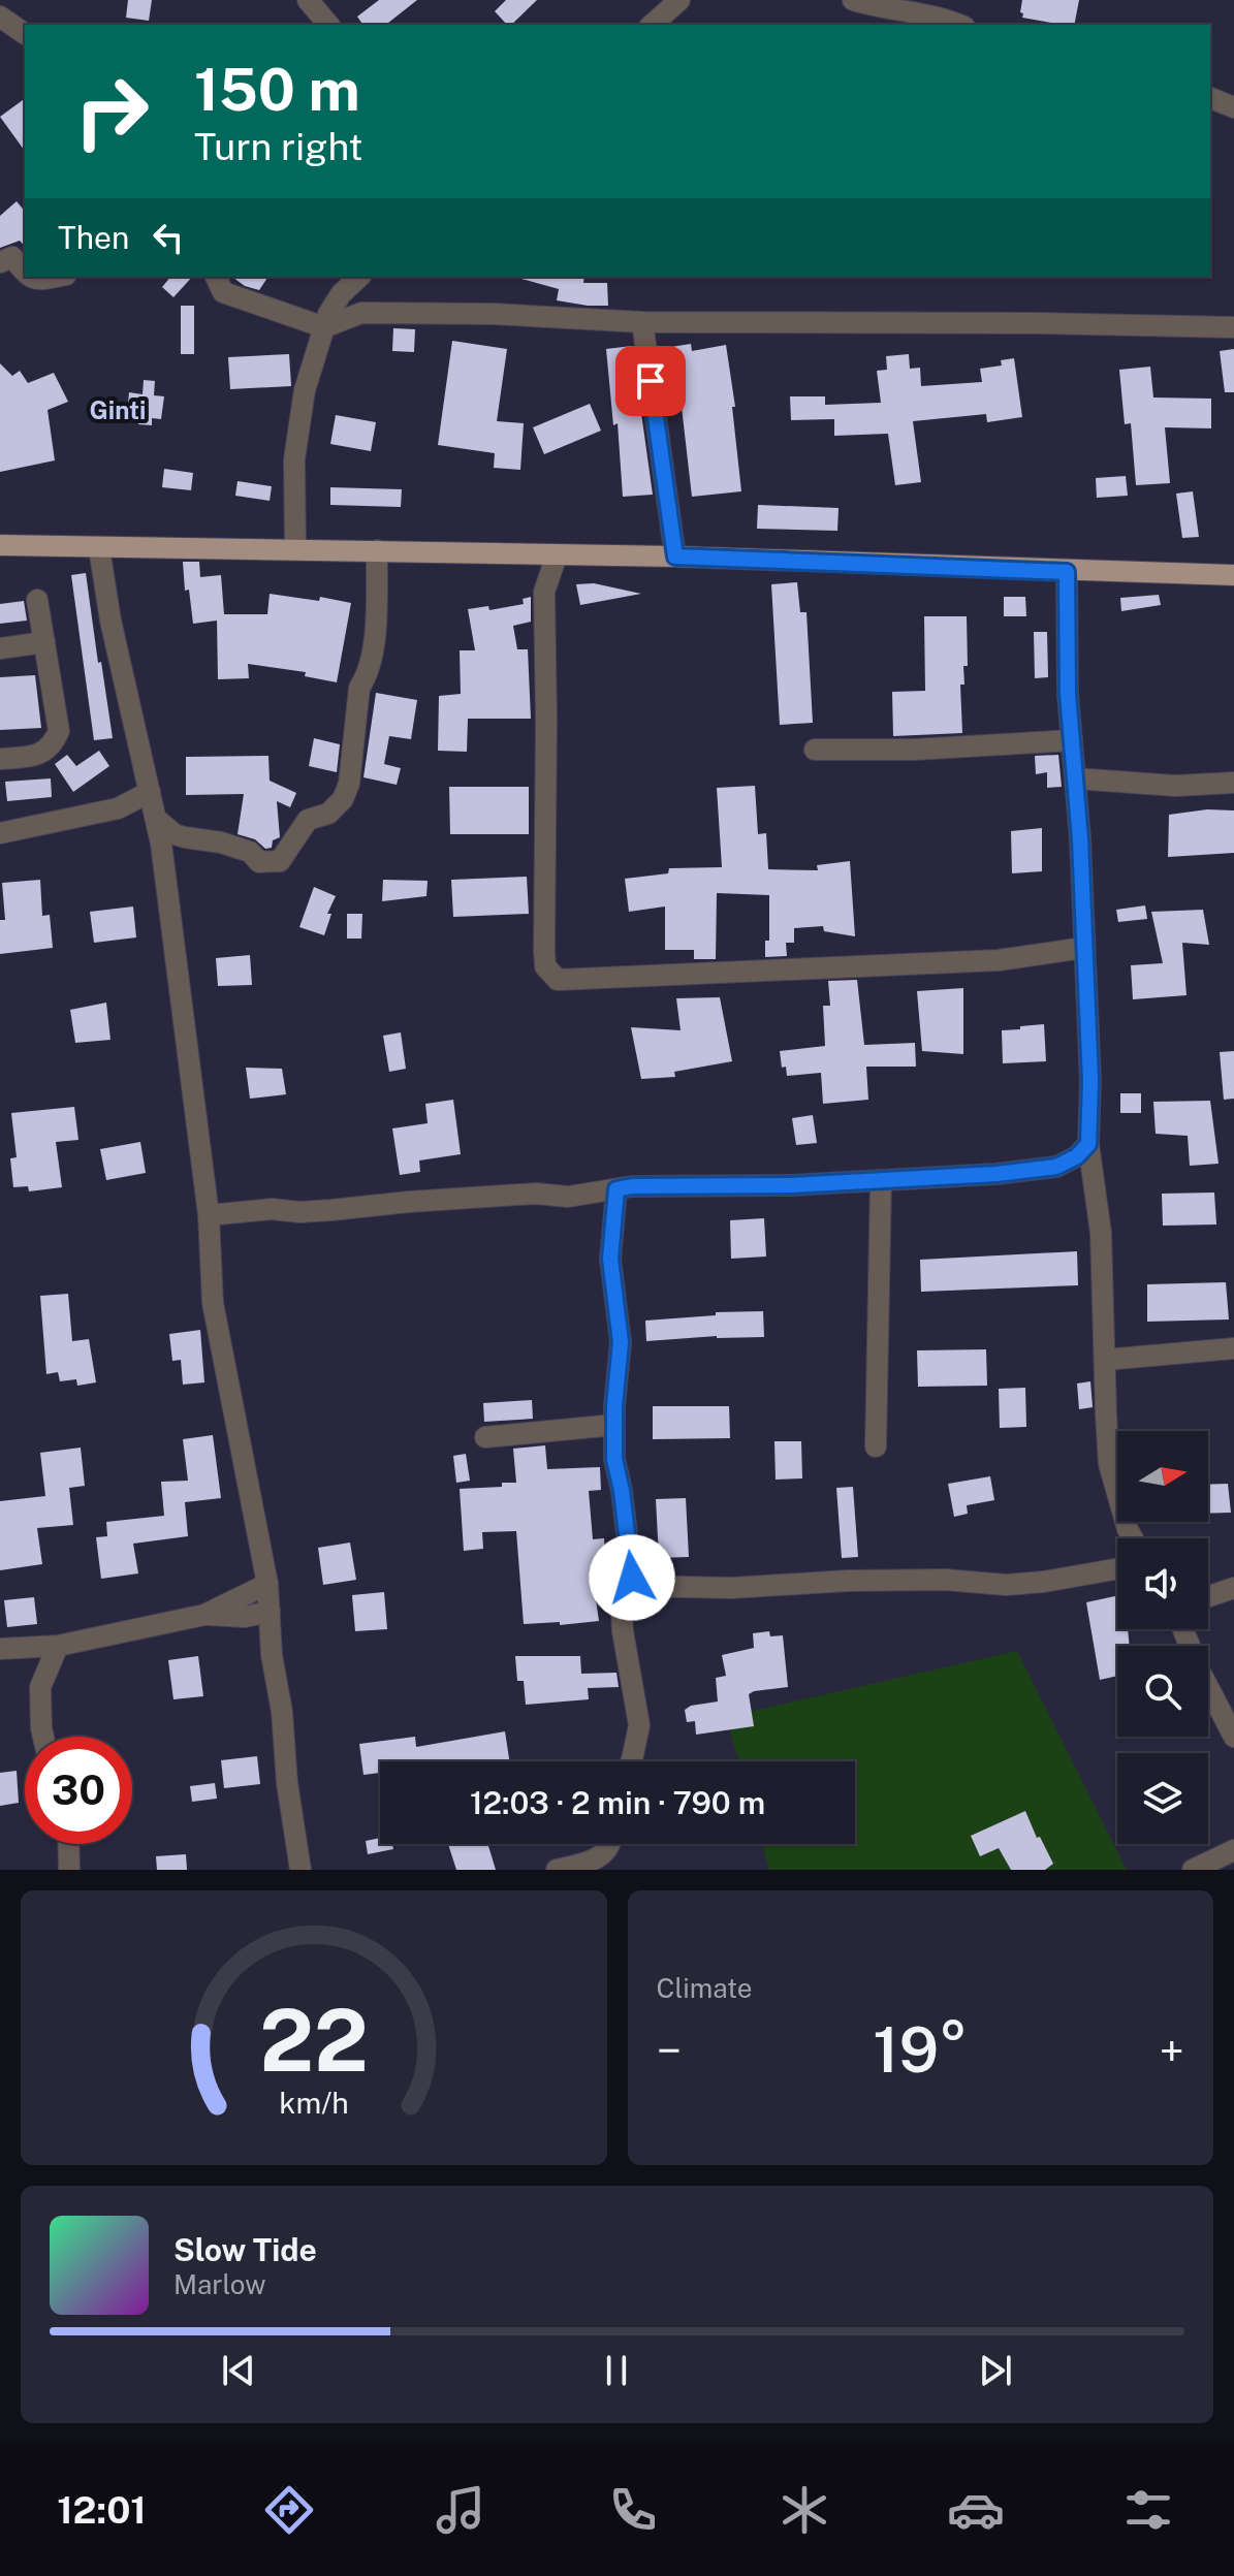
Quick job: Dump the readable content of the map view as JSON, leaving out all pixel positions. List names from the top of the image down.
{
  "districts": ["Ginti"],
  "north": "right",
  "page": {
    "turn": ["150 m", "Turn right"],
    "then": "Then",
    "limit": "30",
    "trip": "12:03 · 2 min · 790 m",
    "tile": "Climate",
    "heat": ["−", "19°", "+"],
    "song": ["Slow Tide", "Marlow"],
    "tabs": "12:01",
    "gauge": ["22", "km/h"]
  }
}
